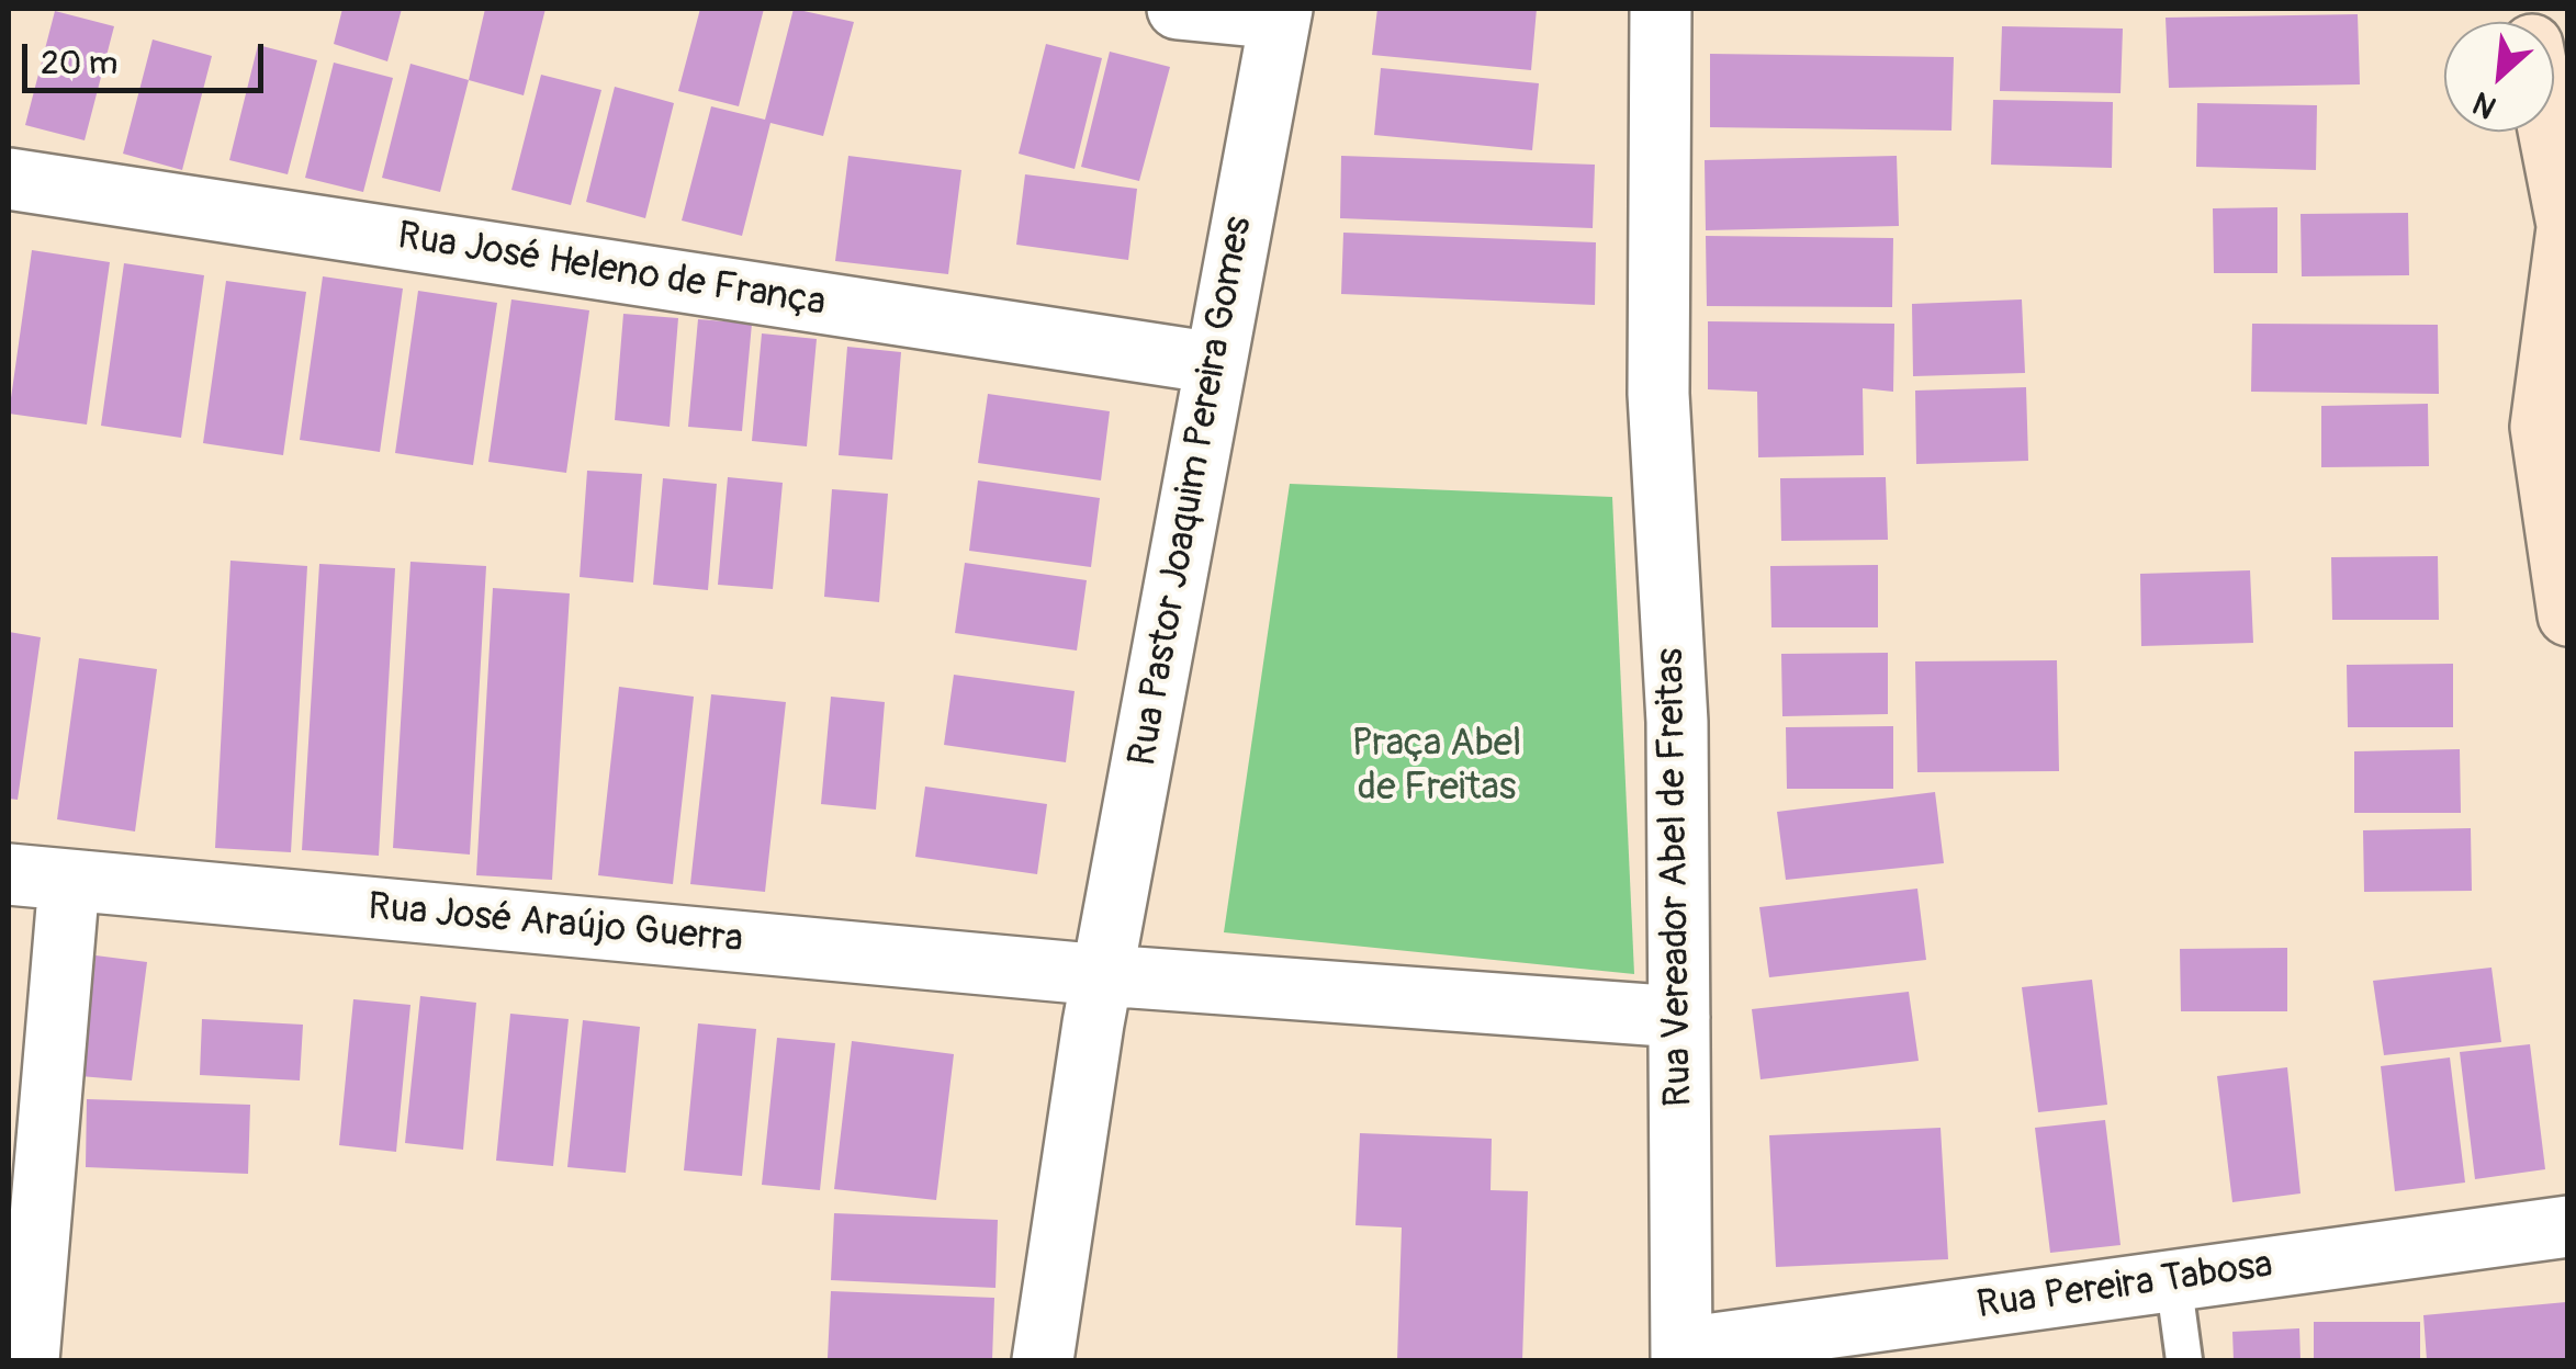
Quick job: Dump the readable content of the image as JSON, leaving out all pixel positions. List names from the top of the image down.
{
  "streets": {
    "street": [
      "Rua José Heleno de França",
      "Rua Pastor Joaquim Pereira Gomes",
      "Rua Vereador Abel de Freitas",
      "Rua José Araújo Guerra",
      "Rua Pereira Tabosa"
    ]
  },
  "crossings": [
    ["Rua José Heleno de França", "Rua Pastor Joaquim Pereira Gomes"],
    ["Rua Pastor Joaquim Pereira Gomes", "Rua José Araújo Guerra"],
    ["Rua Vereador Abel de Freitas", "Rua Pereira Tabosa"]
  ],
  "parks": ["Praça Abel de Freitas"],
  "scale_bar": "20 m",
  "north": "bottom left"
}
